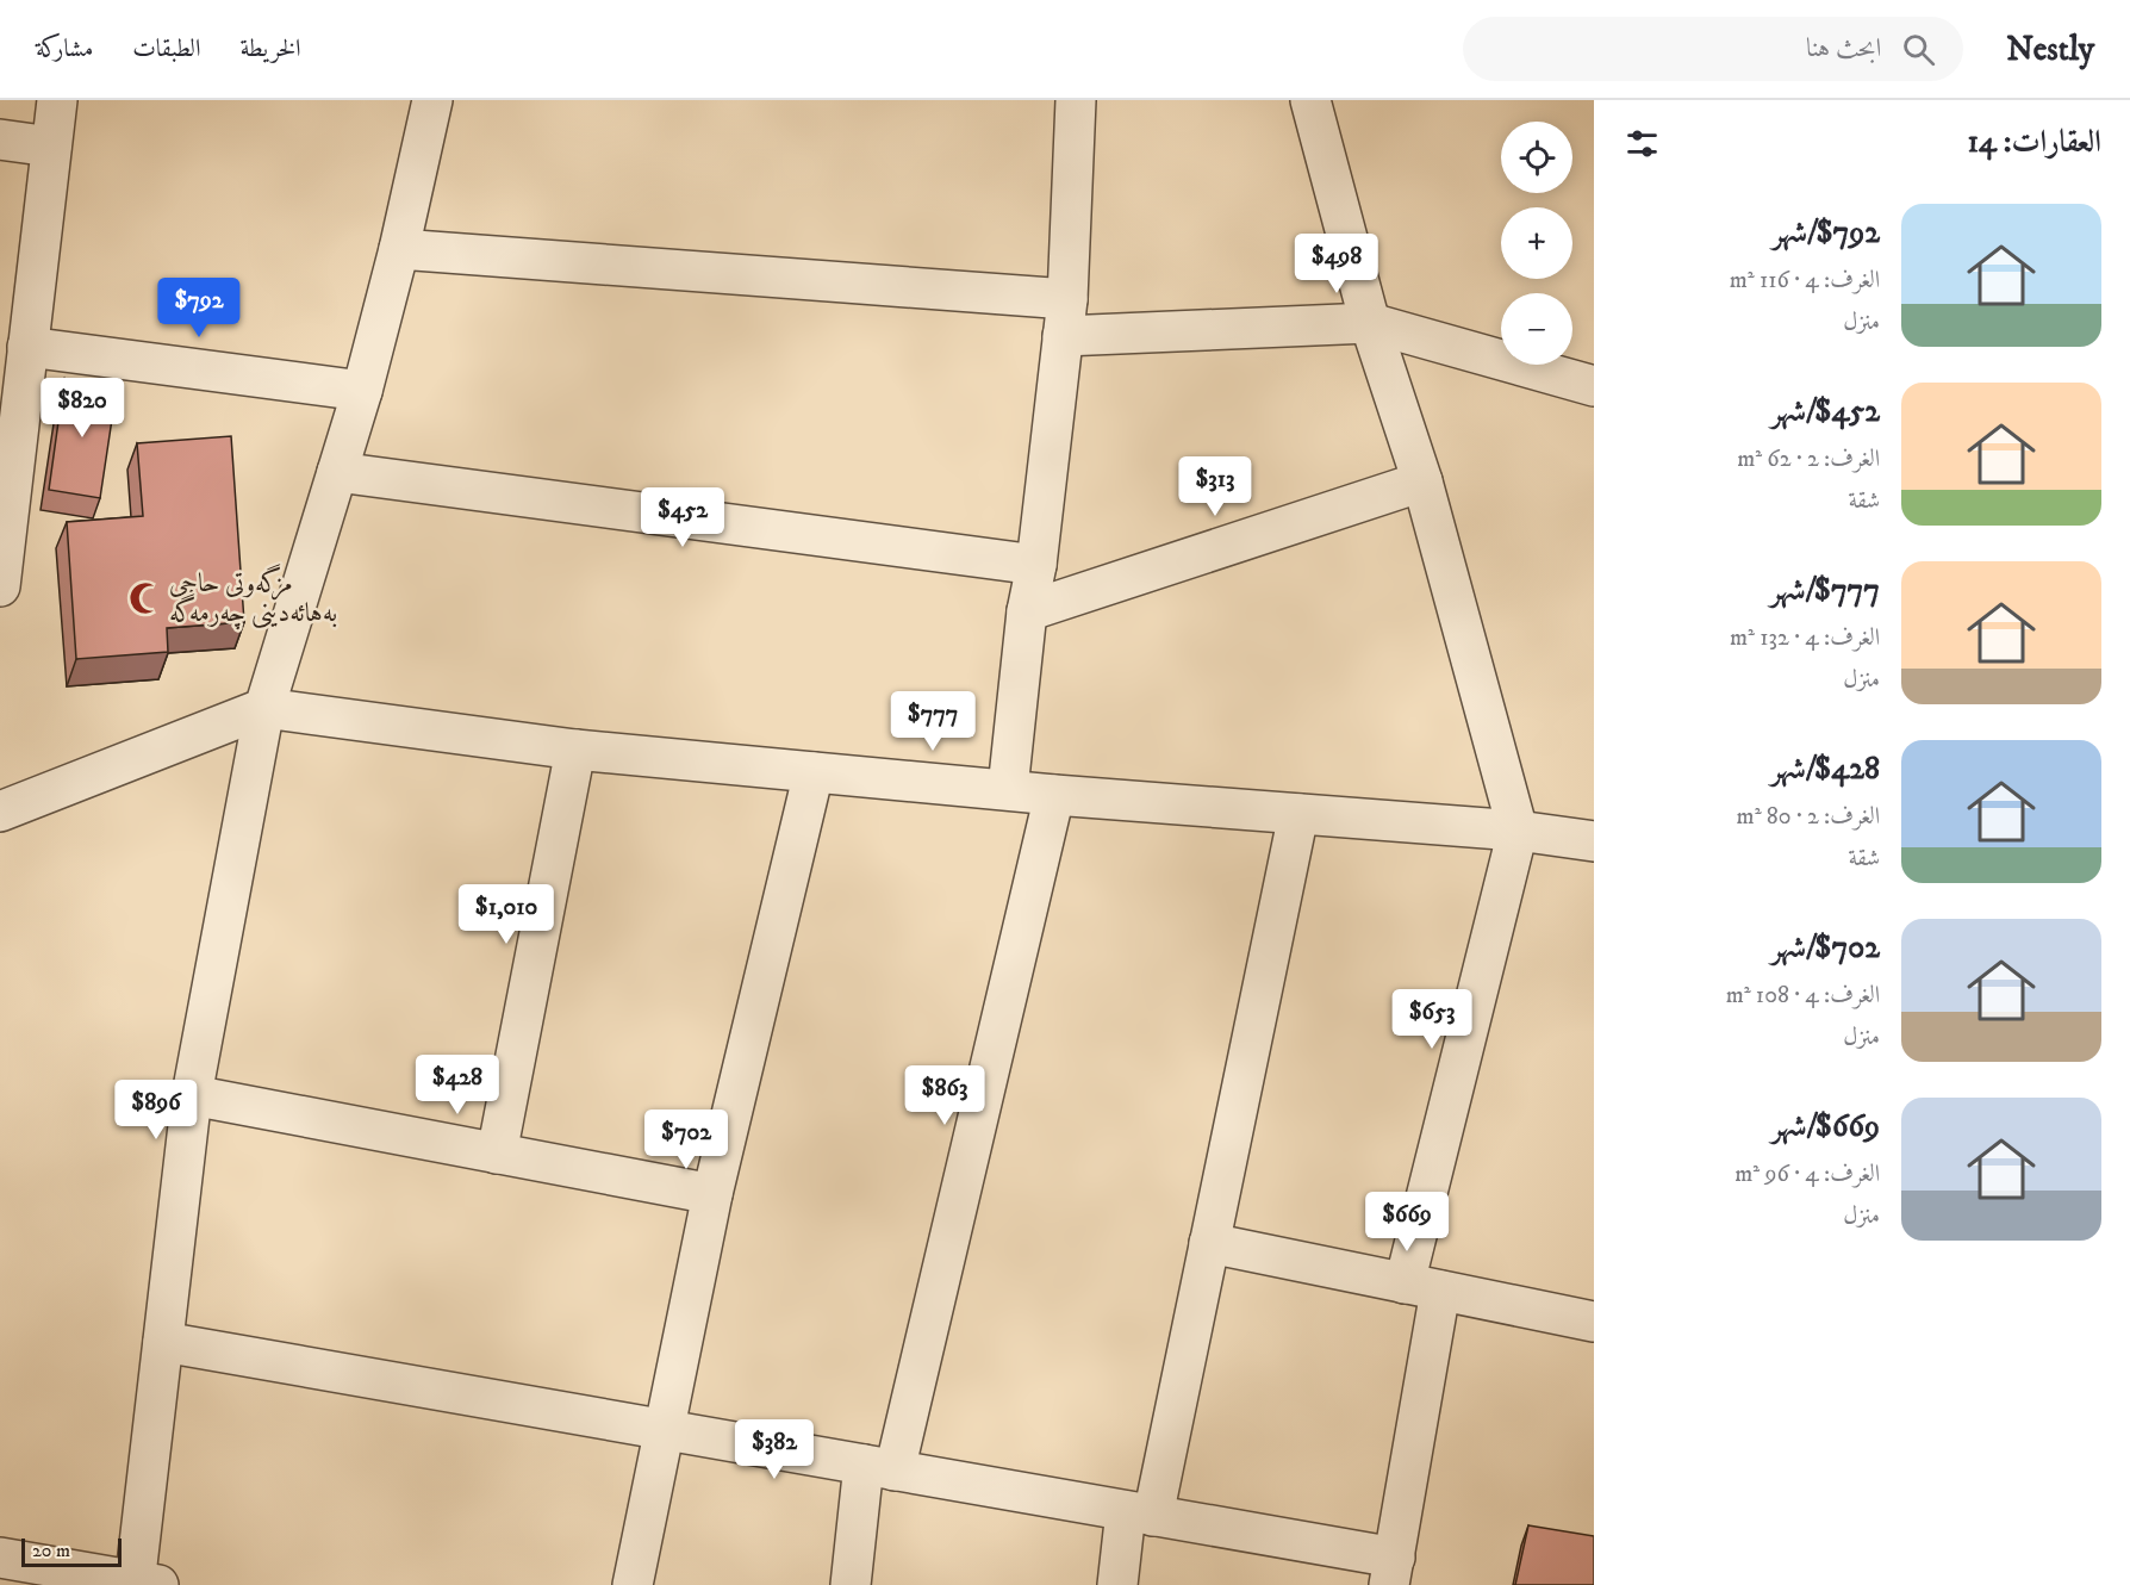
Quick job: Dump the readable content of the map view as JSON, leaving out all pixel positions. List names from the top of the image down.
{
  "places": {
    "mosque": ["مزگەوتی حاجی بەهائەدینی چەرمەگە"]
  },
  "scale_bar": "20 m",
  "page": {
    "header": "Nestly",
    "search": "ابحث هنا",
    "nav": ["الخريطة", "الطبقات", "مشاركة"],
    "heading": "العقارات: 14",
    "map_buttons": ["+", "−"],
    "list": [
      {
        "name": "$792/شهر",
        "note": "الغرف: 4 · 116 m² · منزل"
      },
      {
        "name": "$452/شهر",
        "note": "الغرف: 2 · 62 m² · شقة"
      },
      {
        "name": "$777/شهر",
        "note": "الغرف: 4 · 132 m² · منزل"
      },
      {
        "name": "$428/شهر",
        "note": "الغرف: 2 · 80 m² · شقة"
      },
      {
        "name": "$702/شهر",
        "note": "الغرف: 4 · 108 m² · منزل"
      },
      {
        "name": "$669/شهر",
        "note": "الغرف: 4 · 96 m² · منزل"
      }
    ],
    "price": [
      "$498",
      "$792",
      "$820",
      "$313",
      "$452",
      "$777",
      "$1,010",
      "$653",
      "$428",
      "$863",
      "$896",
      "$702",
      "$669",
      "$382"
    ],
    "scale": "20 m"
  }
}
